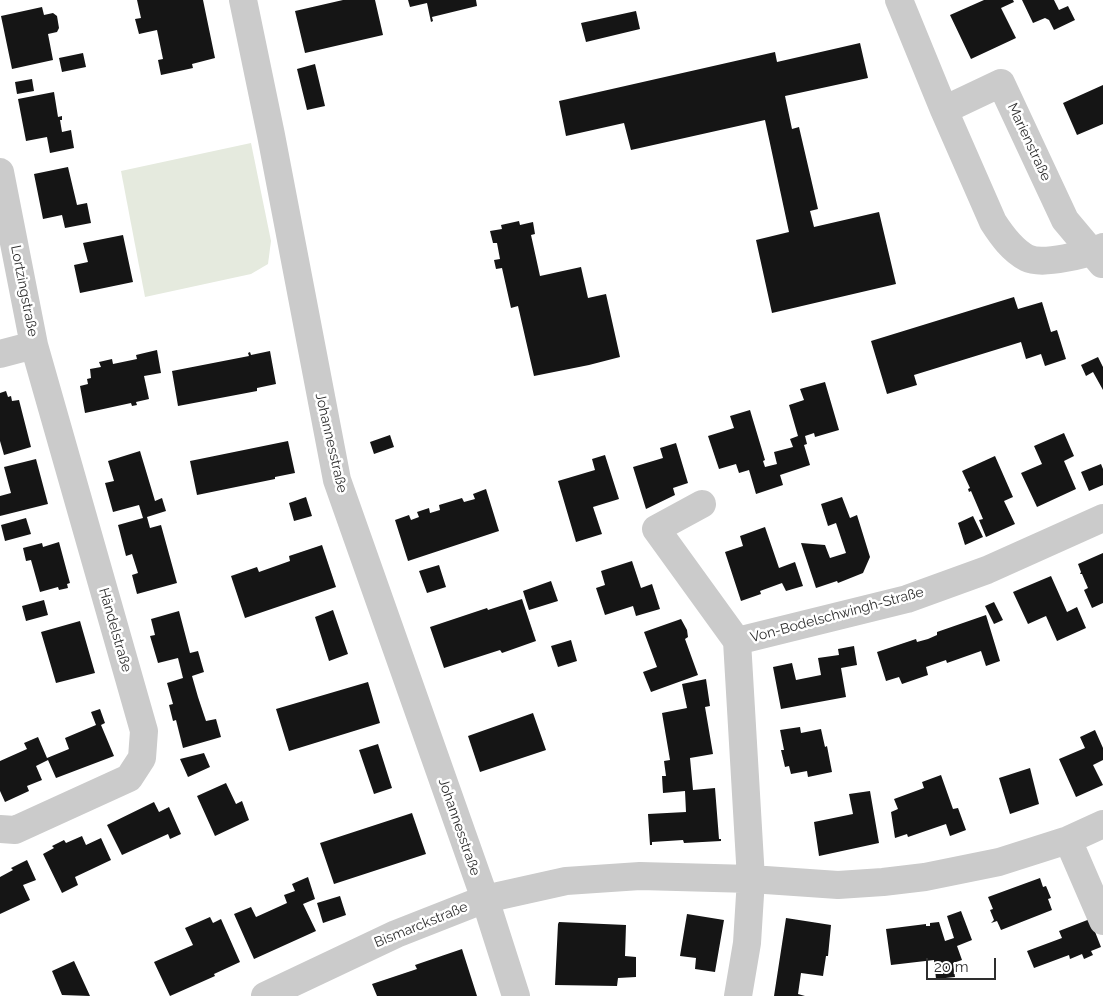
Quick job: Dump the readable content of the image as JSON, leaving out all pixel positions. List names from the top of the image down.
{
  "streets": {
    "street": [
      "Marienstraße",
      "Lortzingstraße",
      "Johannesstraße",
      "Von-Bodelschwingh-Straße",
      "Händelstraße",
      "Bismarckstraße"
    ]
  },
  "crossings": [
    ["Lortzingstraße", "Händelstraße"],
    ["Johannesstraße", "Bismarckstraße"]
  ],
  "scale_bar": "20 m"
}
